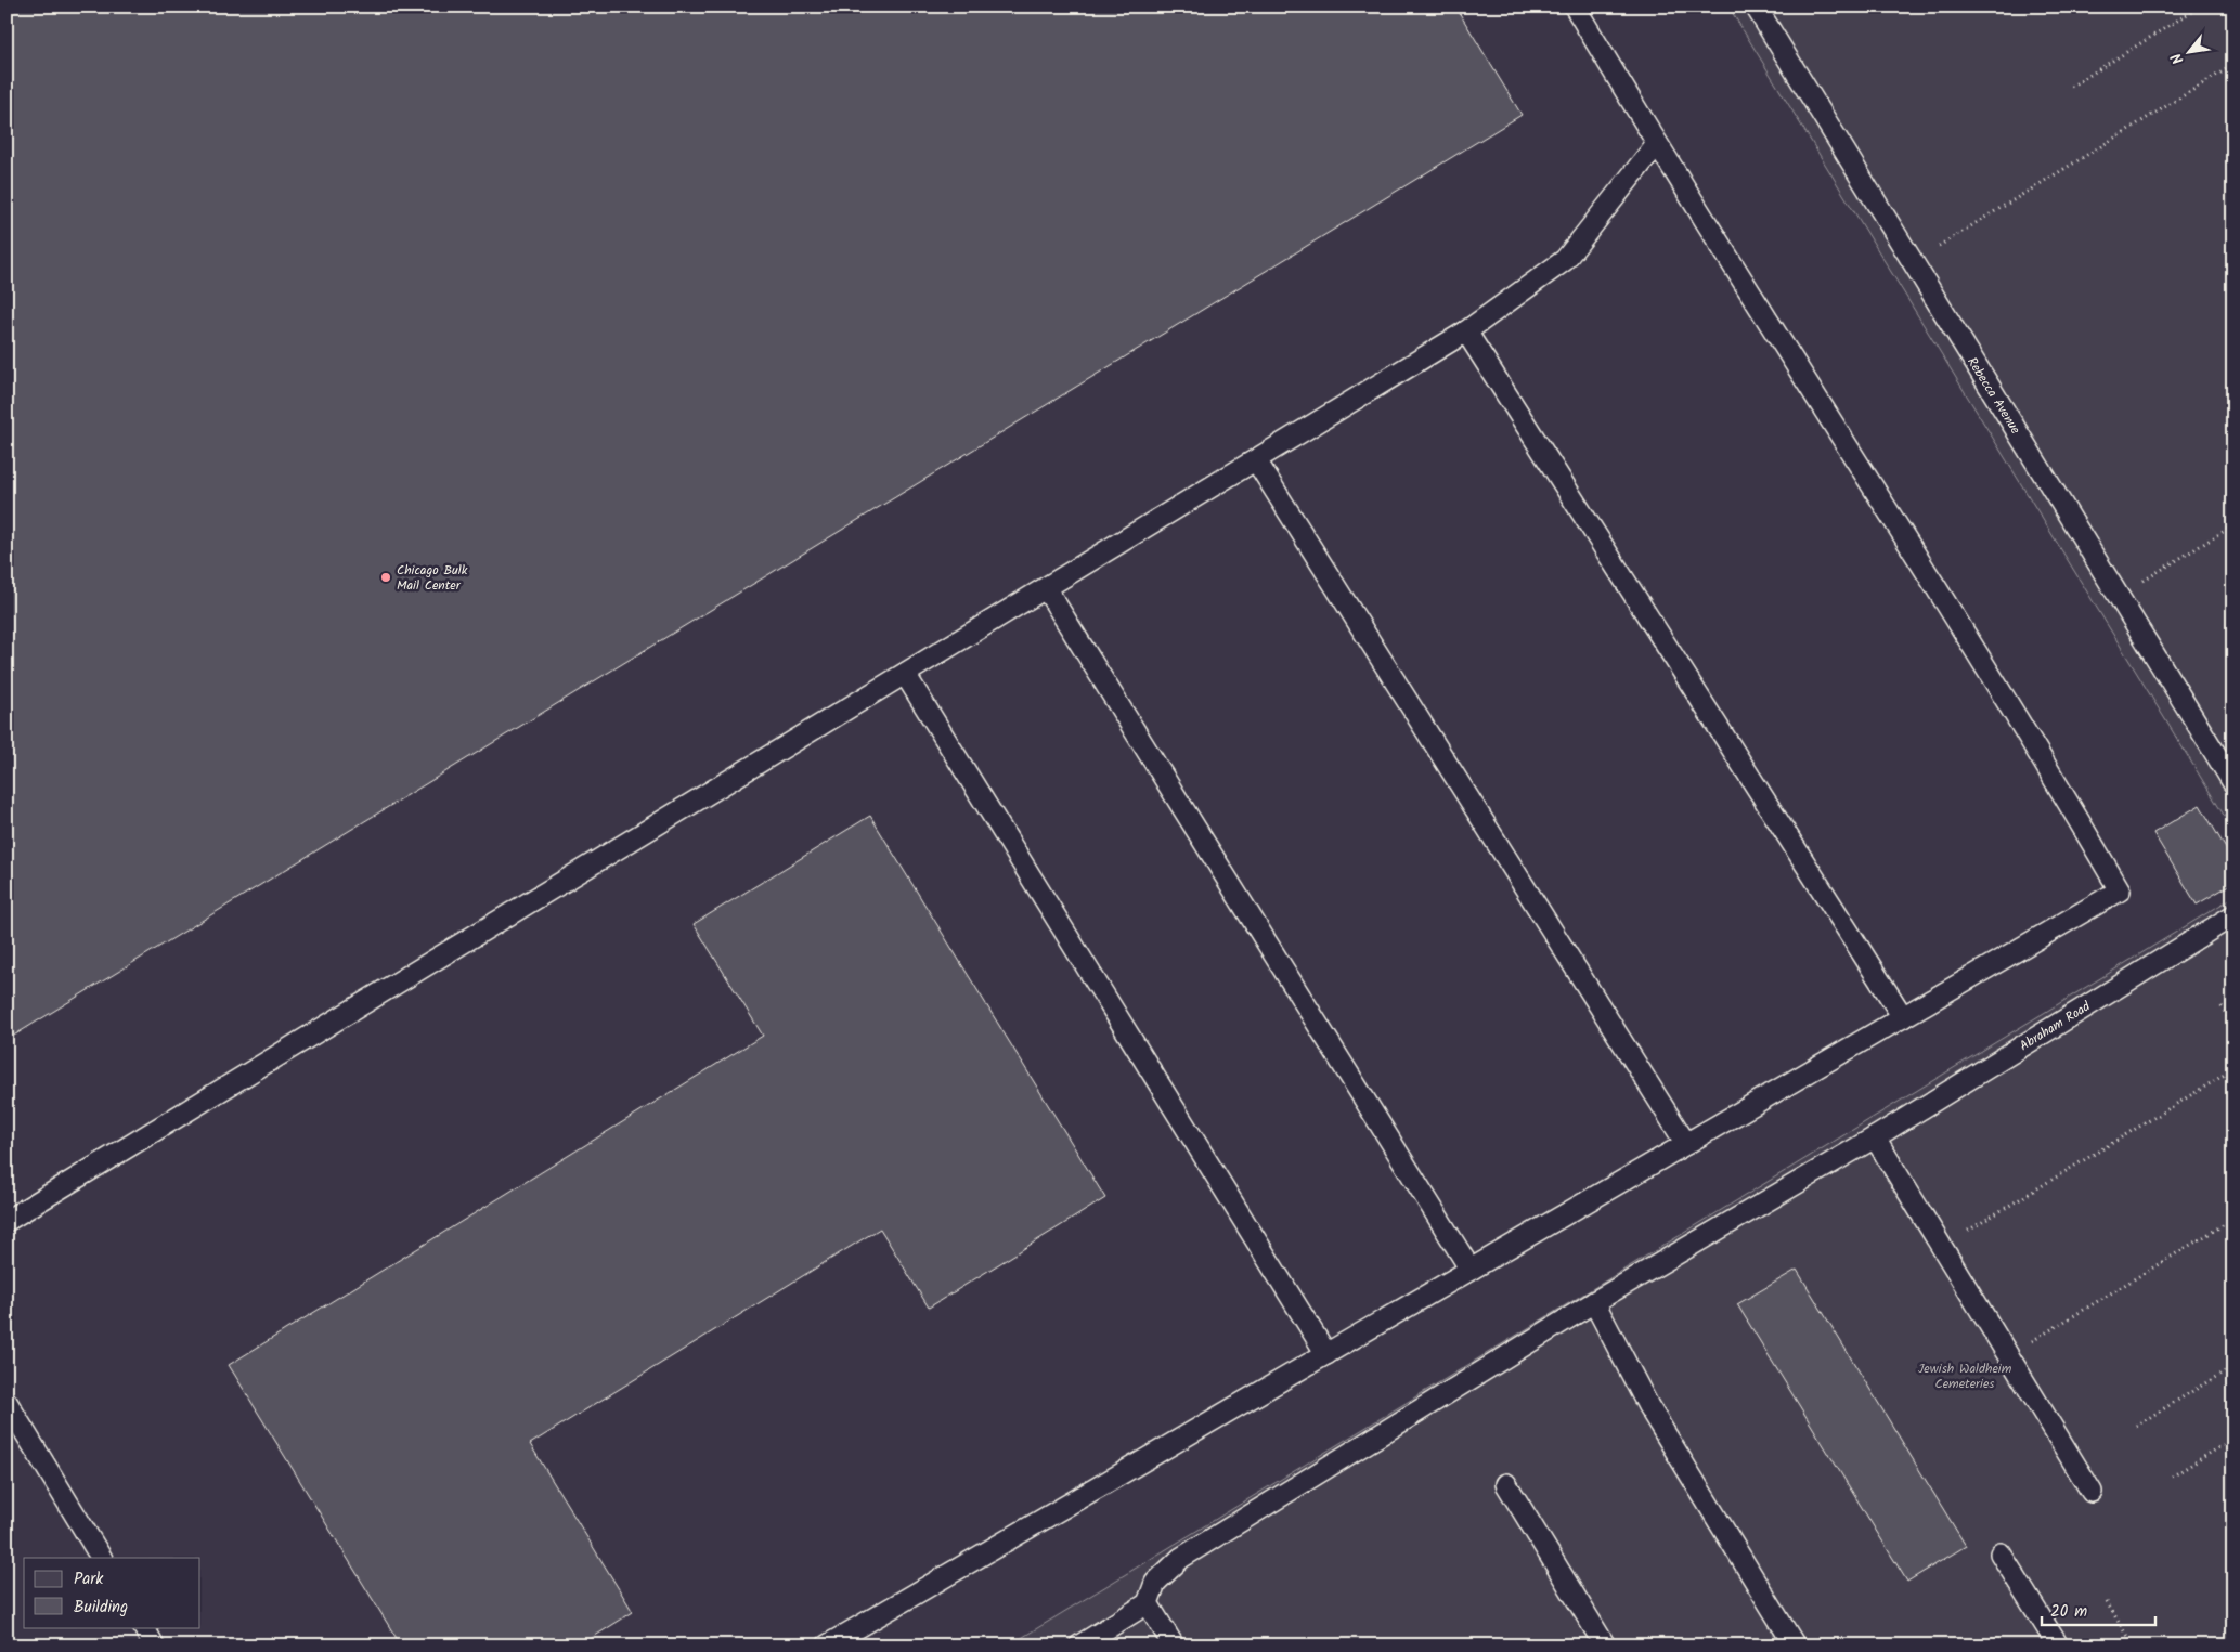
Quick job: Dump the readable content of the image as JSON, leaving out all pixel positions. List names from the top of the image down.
{
  "streets": {
    "lane": ["Rebecca Avenue", "Abraham Road"]
  },
  "parks": ["Jewish Waldheim Cemeteries"],
  "places": ["Chicago Bulk Mail Center"],
  "legend": ["Park", "Building"],
  "scale_bar": "20 m",
  "north": "bottom left"
}
